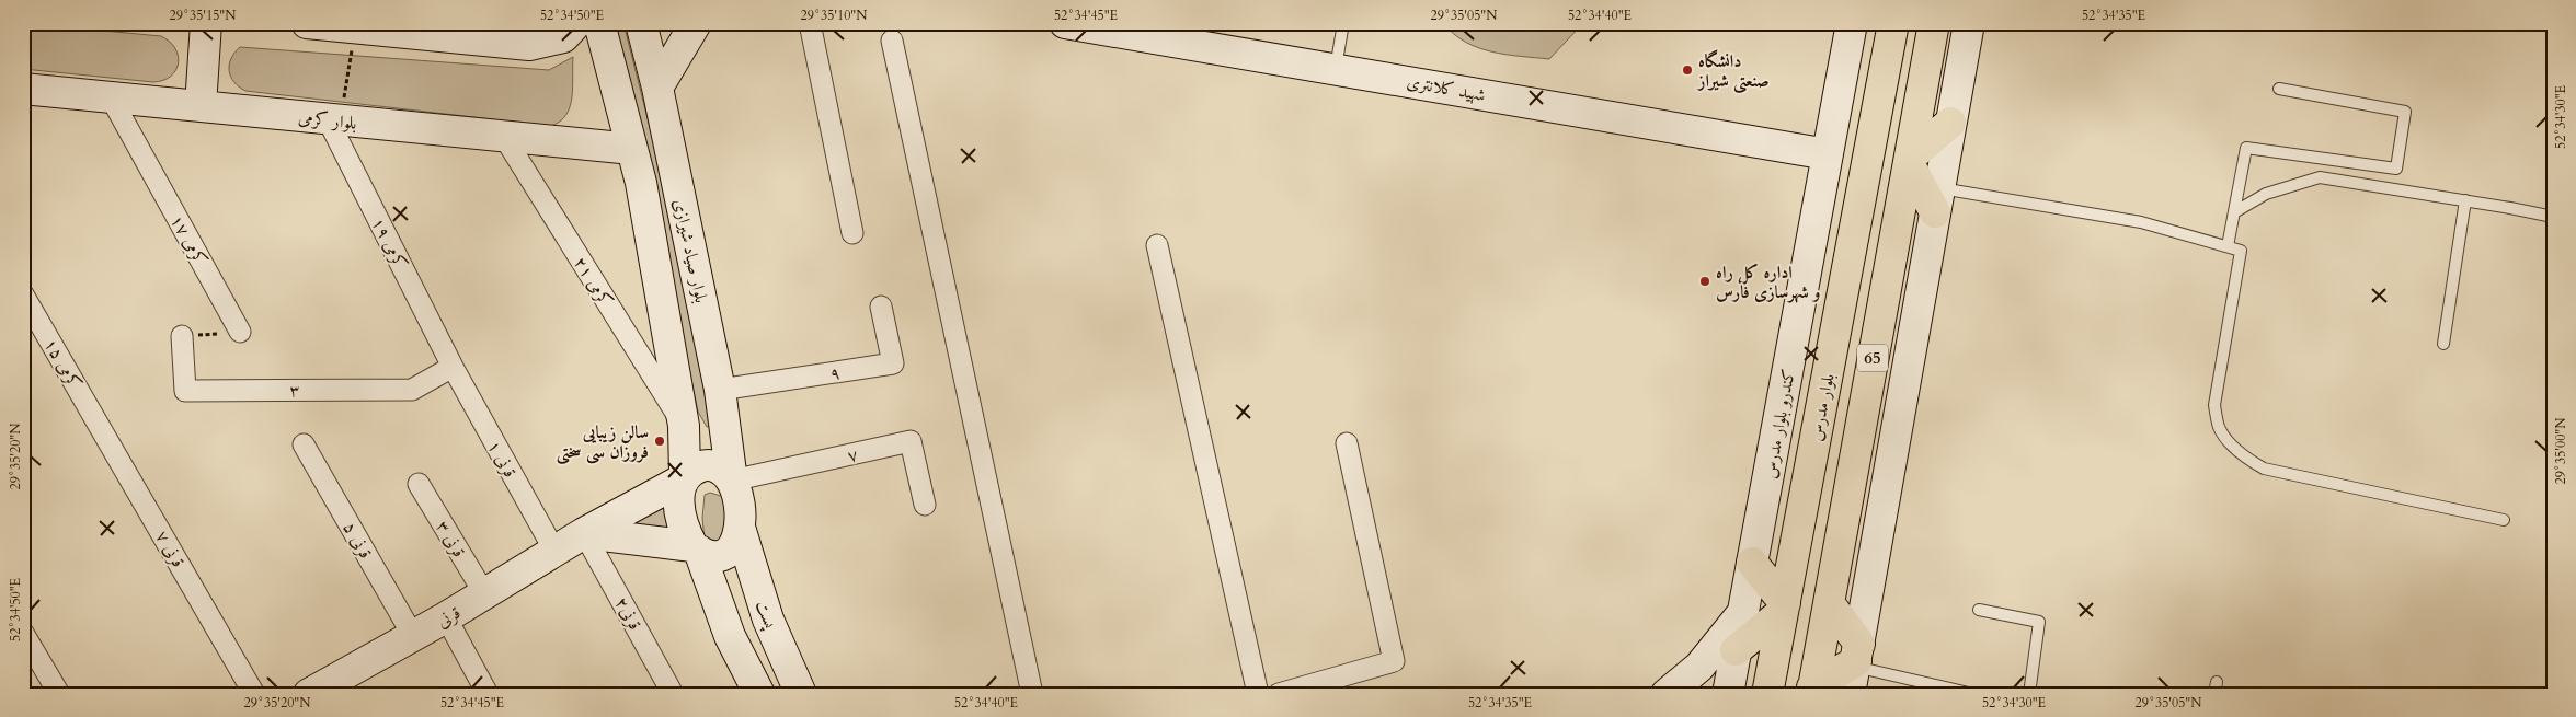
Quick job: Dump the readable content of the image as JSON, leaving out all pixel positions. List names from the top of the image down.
{
  "streets": {
    "main road": [
      "شهید کلانتری",
      "بلوار کرمی",
      "بلوار صیاد شیرازی",
      "65",
      "بلوار مدرس",
      "کندرو بلوار مدرس",
      "پست",
      "قرنی"
    ],
    "street": [
      "کرمی ۱۷",
      "کرمی ۱۹",
      "کرمی ۲۱",
      "کرمی ۱۵",
      "۹",
      "۳",
      "۷",
      "قرنی ۱",
      "قرنی ۳",
      "قرنی ۵",
      "قرنی ۷",
      "قرنی۲"
    ]
  },
  "crossings": [
    ["شهید کلانتری", "کندرو بلوار مدرس"],
    ["بلوار کرمی", "کرمی ۱۷"],
    ["بلوار کرمی", "کرمی ۱۹"],
    ["بلوار کرمی", "بلوار صیاد شیرازی"],
    ["بلوار کرمی", "کرمی ۲۱"],
    ["کرمی ۱۹", "۳"],
    ["کرمی ۱۹", "قرنی ۱"],
    ["بلوار صیاد شیرازی", "کرمی ۲۱"],
    ["بلوار صیاد شیرازی", "۹"],
    ["بلوار صیاد شیرازی", "۷"],
    ["بلوار صیاد شیرازی", "پست"],
    ["بلوار صیاد شیرازی", "قرنی"],
    ["کرمی ۱۵", "قرنی ۷"],
    ["۳", "قرنی ۱"],
    ["۷", "پست"],
    ["۷", "قرنی"],
    ["قرنی ۱", "قرنی"],
    ["قرنی ۳", "قرنی"],
    ["قرنی ۵", "قرنی"],
    ["قرنی۲", "قرنی"],
    ["پست", "قرنی"]
  ],
  "places": ["دانشگاه صنعتی شیراز", "اداره کل راه و شهرسازی فارس", "سالن زیبایی فروزان سی سختی"],
  "coordinates": [
    "29°35'15\"N",
    "52°34'50\"E",
    "29°35'10\"N",
    "52°34'45\"E",
    "29°35'05\"N",
    "52°34'40\"E",
    "52°34'35\"E",
    "52°34'30\"E",
    "29°35'00\"N",
    "29°35'20\"N"
  ]
}
